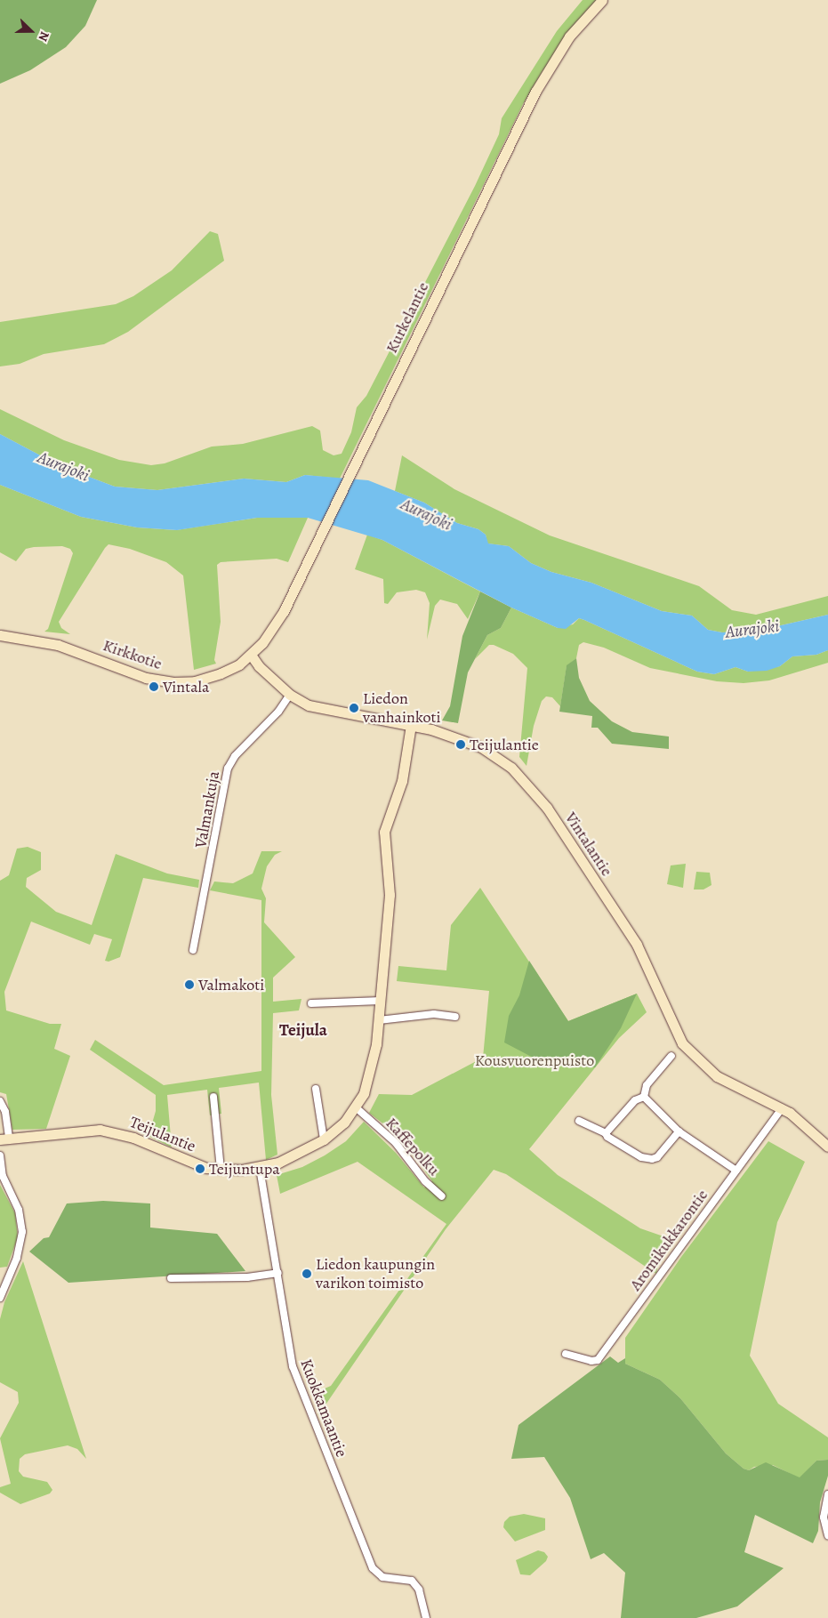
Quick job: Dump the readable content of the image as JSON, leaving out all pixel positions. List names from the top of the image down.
{
  "streets": {
    "street": [
      "Kurkelantie",
      "Kirkkotie",
      "Valmankuja",
      "Vintalantie",
      "Teijulantie",
      "Kaffepolku",
      "Aromikukkarontie",
      "Kuokkamaantie"
    ]
  },
  "crossings": [
    ["Kurkelantie", "Kirkkotie"],
    ["Kurkelantie", "Vintalantie"],
    ["Kirkkotie", "Vintalantie"],
    ["Valmankuja", "Vintalantie"],
    ["Vintalantie", "Teijulantie"],
    ["Vintalantie", "Aromikukkarontie"],
    ["Teijulantie", "Kaffepolku"],
    ["Teijulantie", "Kuokkamaantie"]
  ],
  "districts": ["Teijula"],
  "water": ["Aurajoki"],
  "parks": ["Kousvuorenpuisto"],
  "places": [
    "Vintala",
    "Liedon vanhainkoti",
    "Teijulantie",
    "Valmakoti",
    "Teijuntupa",
    "Liedon kaupungin varikon toimisto"
  ],
  "north": "right"
}
